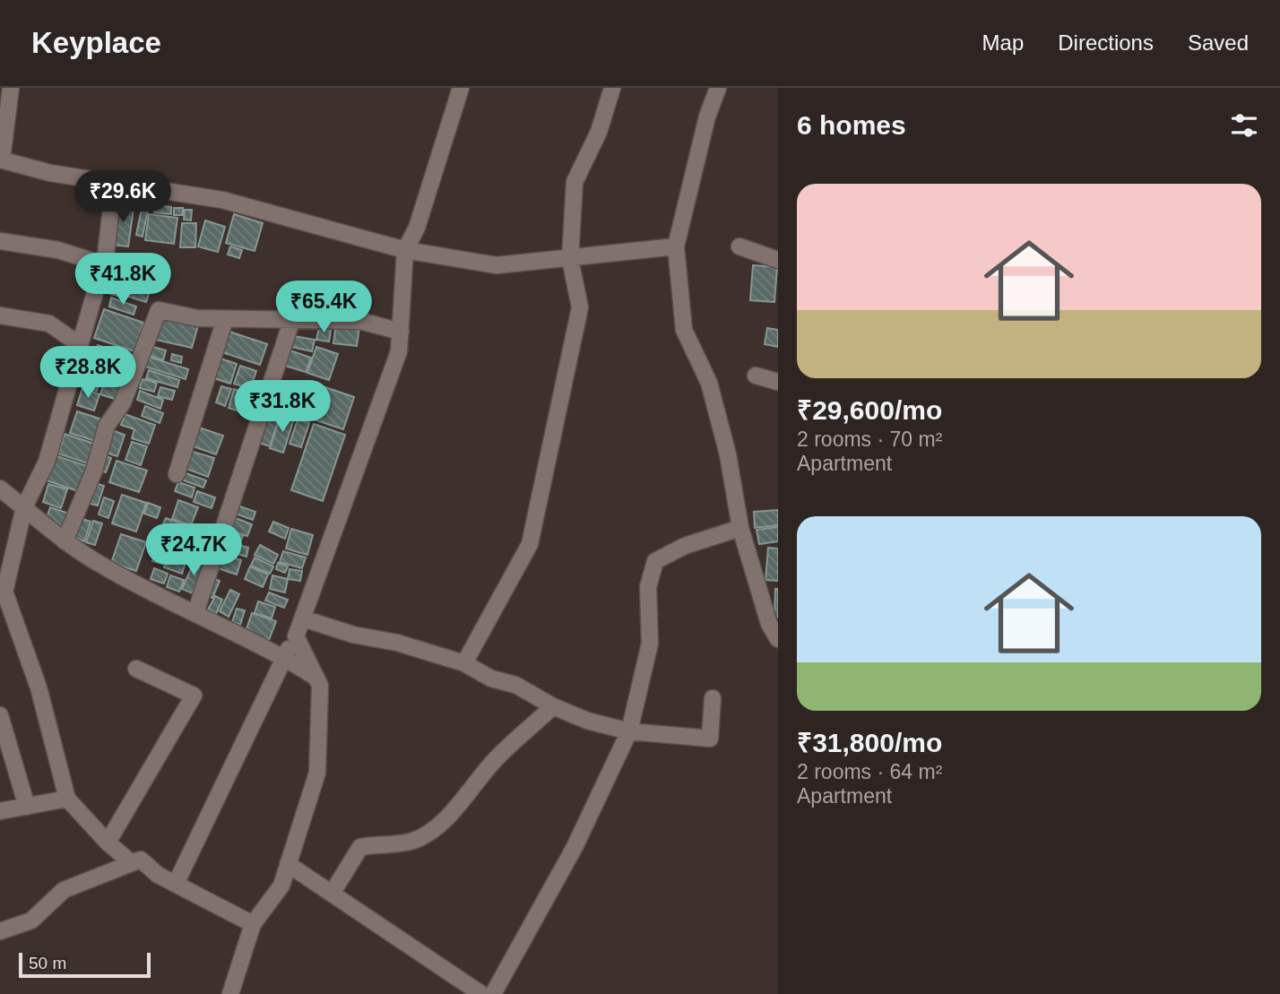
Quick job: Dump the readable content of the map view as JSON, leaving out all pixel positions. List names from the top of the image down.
{
  "scale_bar": "50 m",
  "page": {
    "header": "Keyplace",
    "nav": ["Map", "Directions", "Saved"],
    "heading": "6 homes",
    "list": [
      {
        "name": "₹29,600/mo",
        "note": "2 rooms · 70 m² · Apartment"
      },
      {
        "name": "₹31,800/mo",
        "note": "2 rooms · 64 m² · Apartment"
      }
    ],
    "price": [
      "₹29.6K",
      "₹41.8K",
      "₹65.4K",
      "₹28.8K",
      "₹31.8K",
      "₹24.7K"
    ],
    "scale": "50 m"
  }
}
